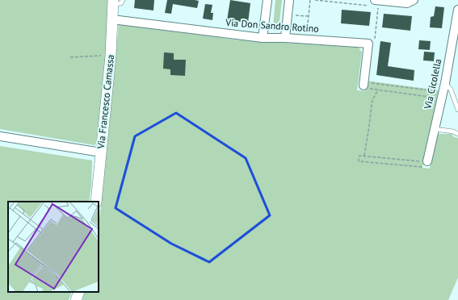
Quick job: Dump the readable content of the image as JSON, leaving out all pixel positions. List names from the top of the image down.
{
  "streets": {
    "street": ["Via Don Sandro Rotino", "Via Cicolella", "Via Francesco Camassa"]
  },
  "crossings": [
    ["Via Don Sandro Rotino", "Via Francesco Camassa"]
  ]
}
